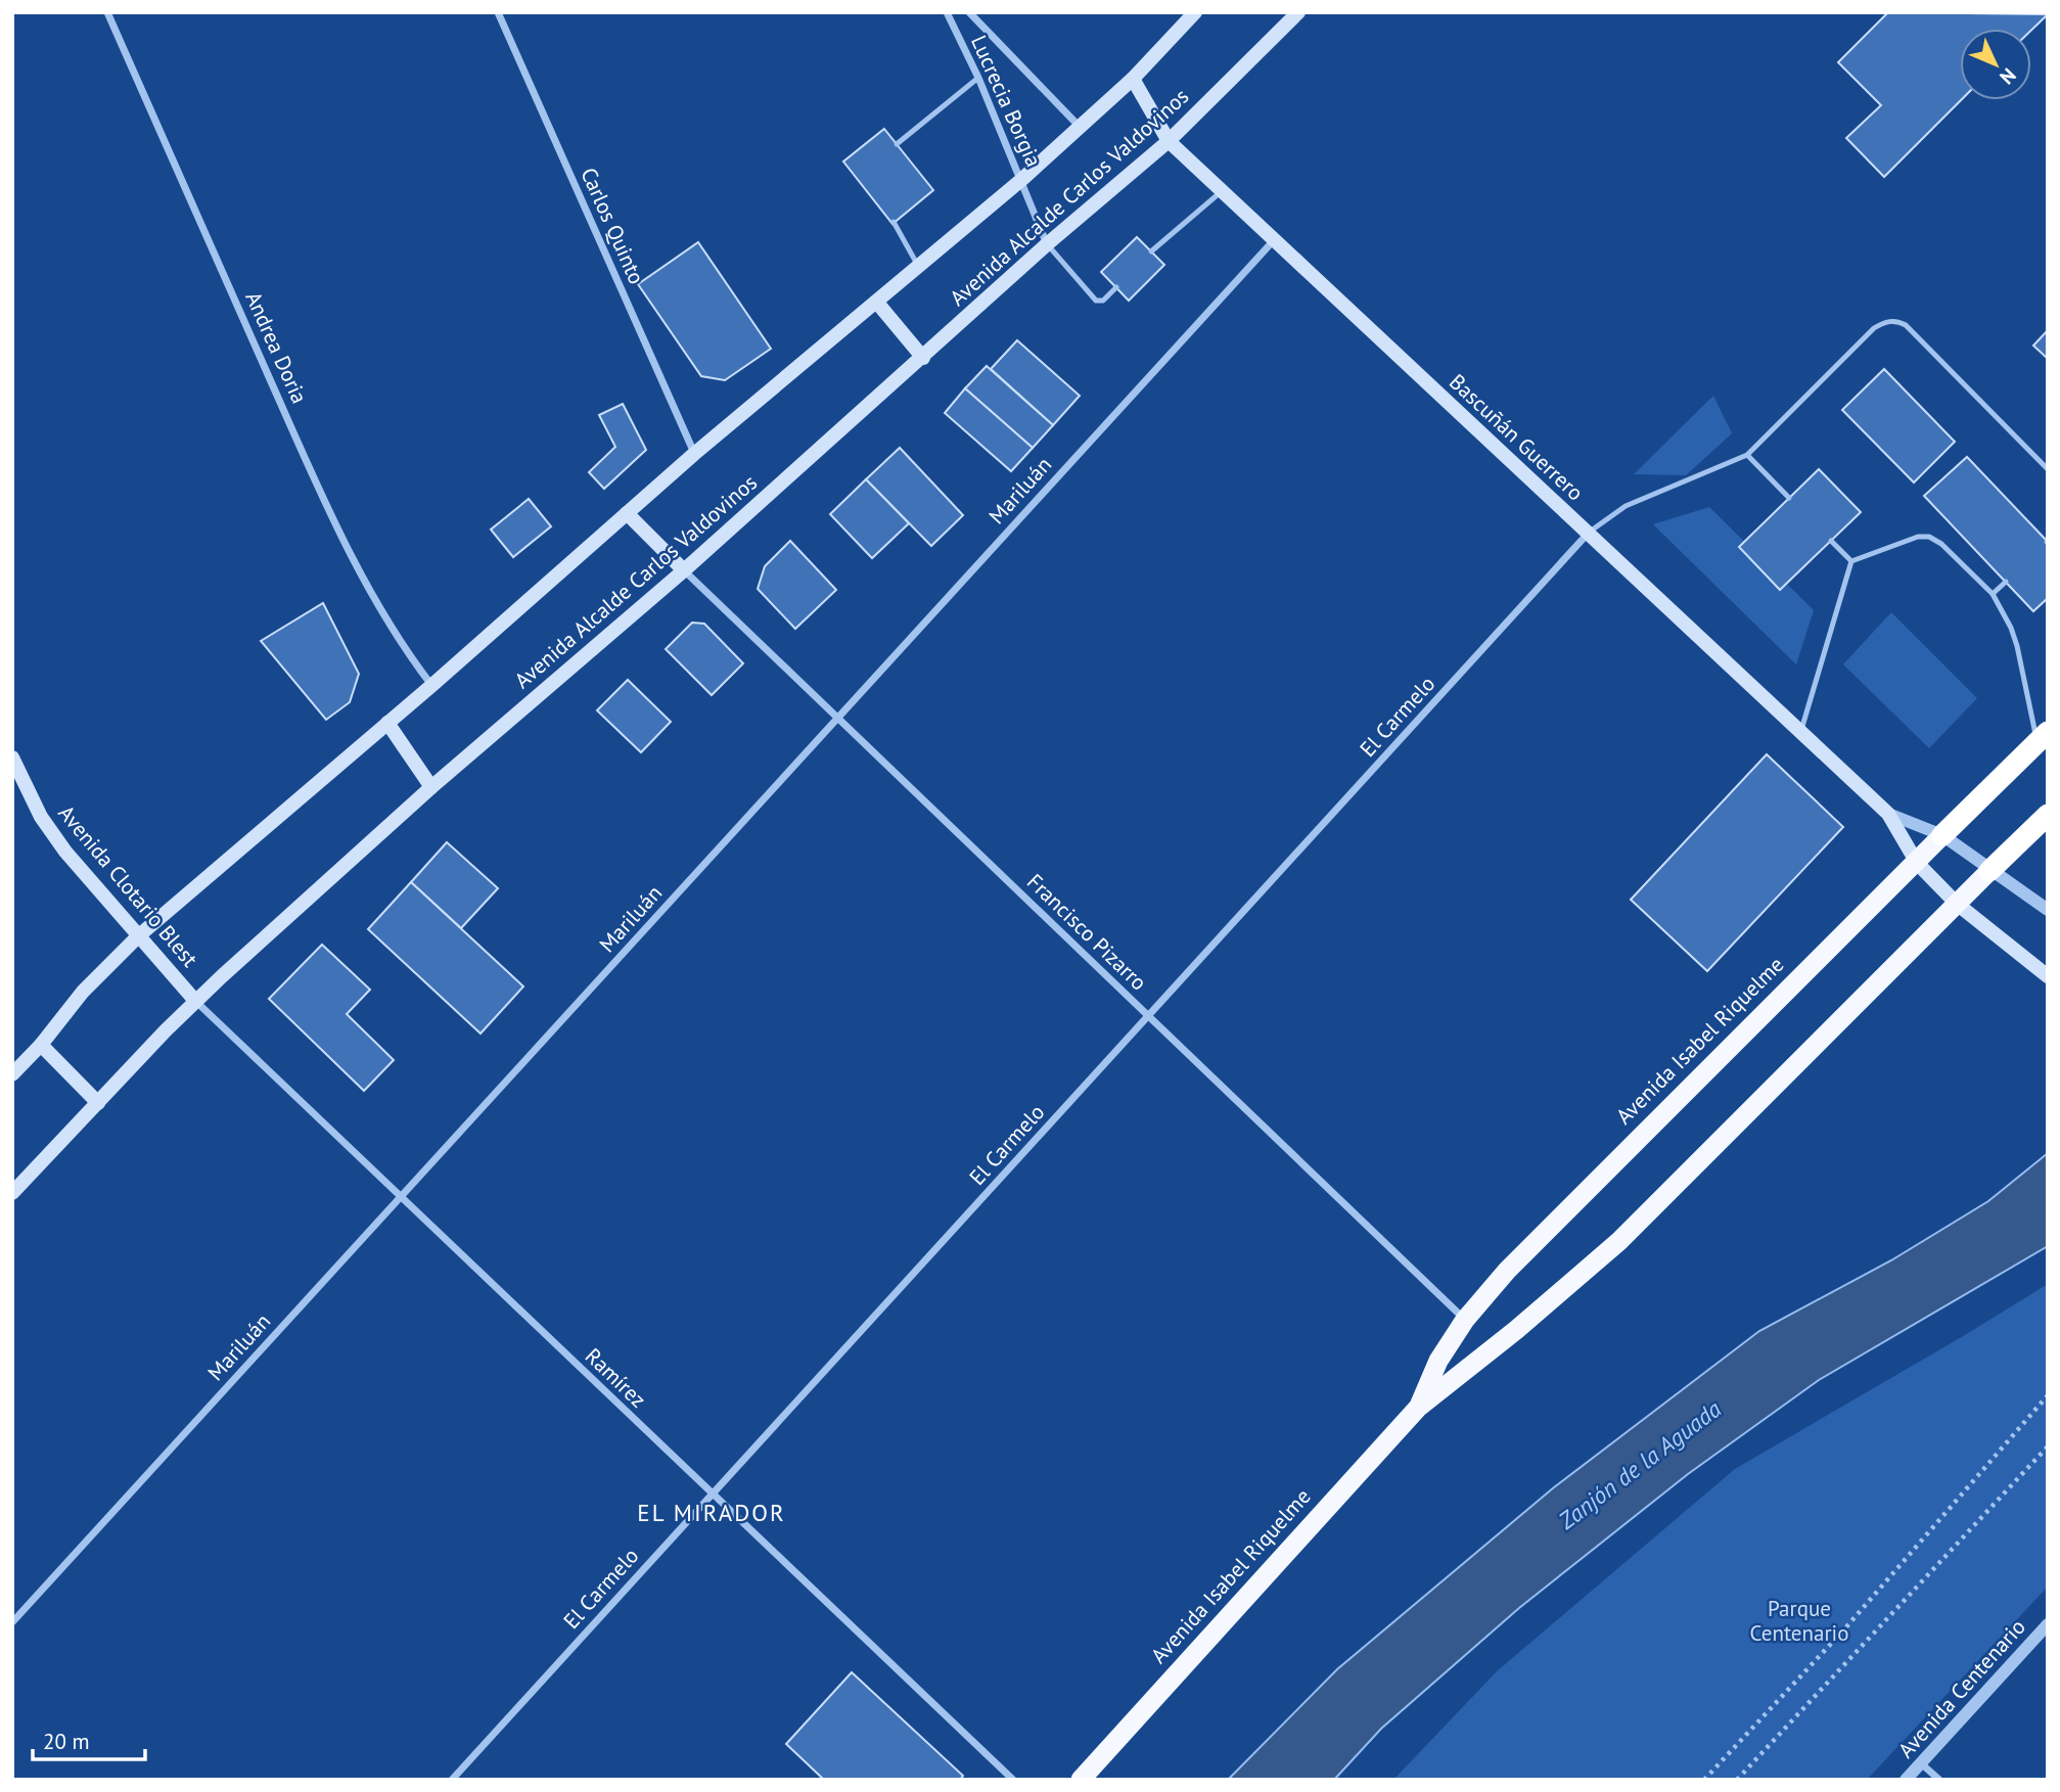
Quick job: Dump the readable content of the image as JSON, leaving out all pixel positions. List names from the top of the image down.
{
  "streets": {
    "highway": ["Avenida Isabel Riquelme"],
    "main road": ["Avenida Alcalde Carlos Valdovinos", "Bascuñán Guerrero", "Avenida Clotario Blest"],
    "street": [
      "Lucrecia Borgia",
      "Carlos Quinto",
      "Andrea Doria",
      "Mariluán",
      "El Carmelo",
      "Francisco Pizarro",
      "Ramírez",
      "Avenida Centenario"
    ]
  },
  "crossings": [
    ["Lucrecia Borgia", "Avenida Alcalde Carlos Valdovinos"],
    ["Avenida Alcalde Carlos Valdovinos", "Carlos Quinto"],
    ["Avenida Alcalde Carlos Valdovinos", "Andrea Doria"],
    ["Avenida Alcalde Carlos Valdovinos", "Bascuñán Guerrero"],
    ["Avenida Alcalde Carlos Valdovinos", "Avenida Clotario Blest"],
    ["Avenida Alcalde Carlos Valdovinos", "Francisco Pizarro"],
    ["Avenida Alcalde Carlos Valdovinos", "Ramírez"],
    ["Bascuñán Guerrero", "Mariluán"],
    ["Bascuñán Guerrero", "El Carmelo"],
    ["Bascuñán Guerrero", "Avenida Isabel Riquelme"],
    ["Mariluán", "Francisco Pizarro"],
    ["Mariluán", "Ramírez"],
    ["El Carmelo", "Francisco Pizarro"],
    ["El Carmelo", "Ramírez"],
    ["Avenida Clotario Blest", "Ramírez"],
    ["Francisco Pizarro", "Avenida Isabel Riquelme"]
  ],
  "districts": ["EL MIRADOR"],
  "water": ["Zanjón de la Aguada"],
  "parks": ["Parque Centenario"],
  "scale_bar": "20 m",
  "north": "bottom right"
}
